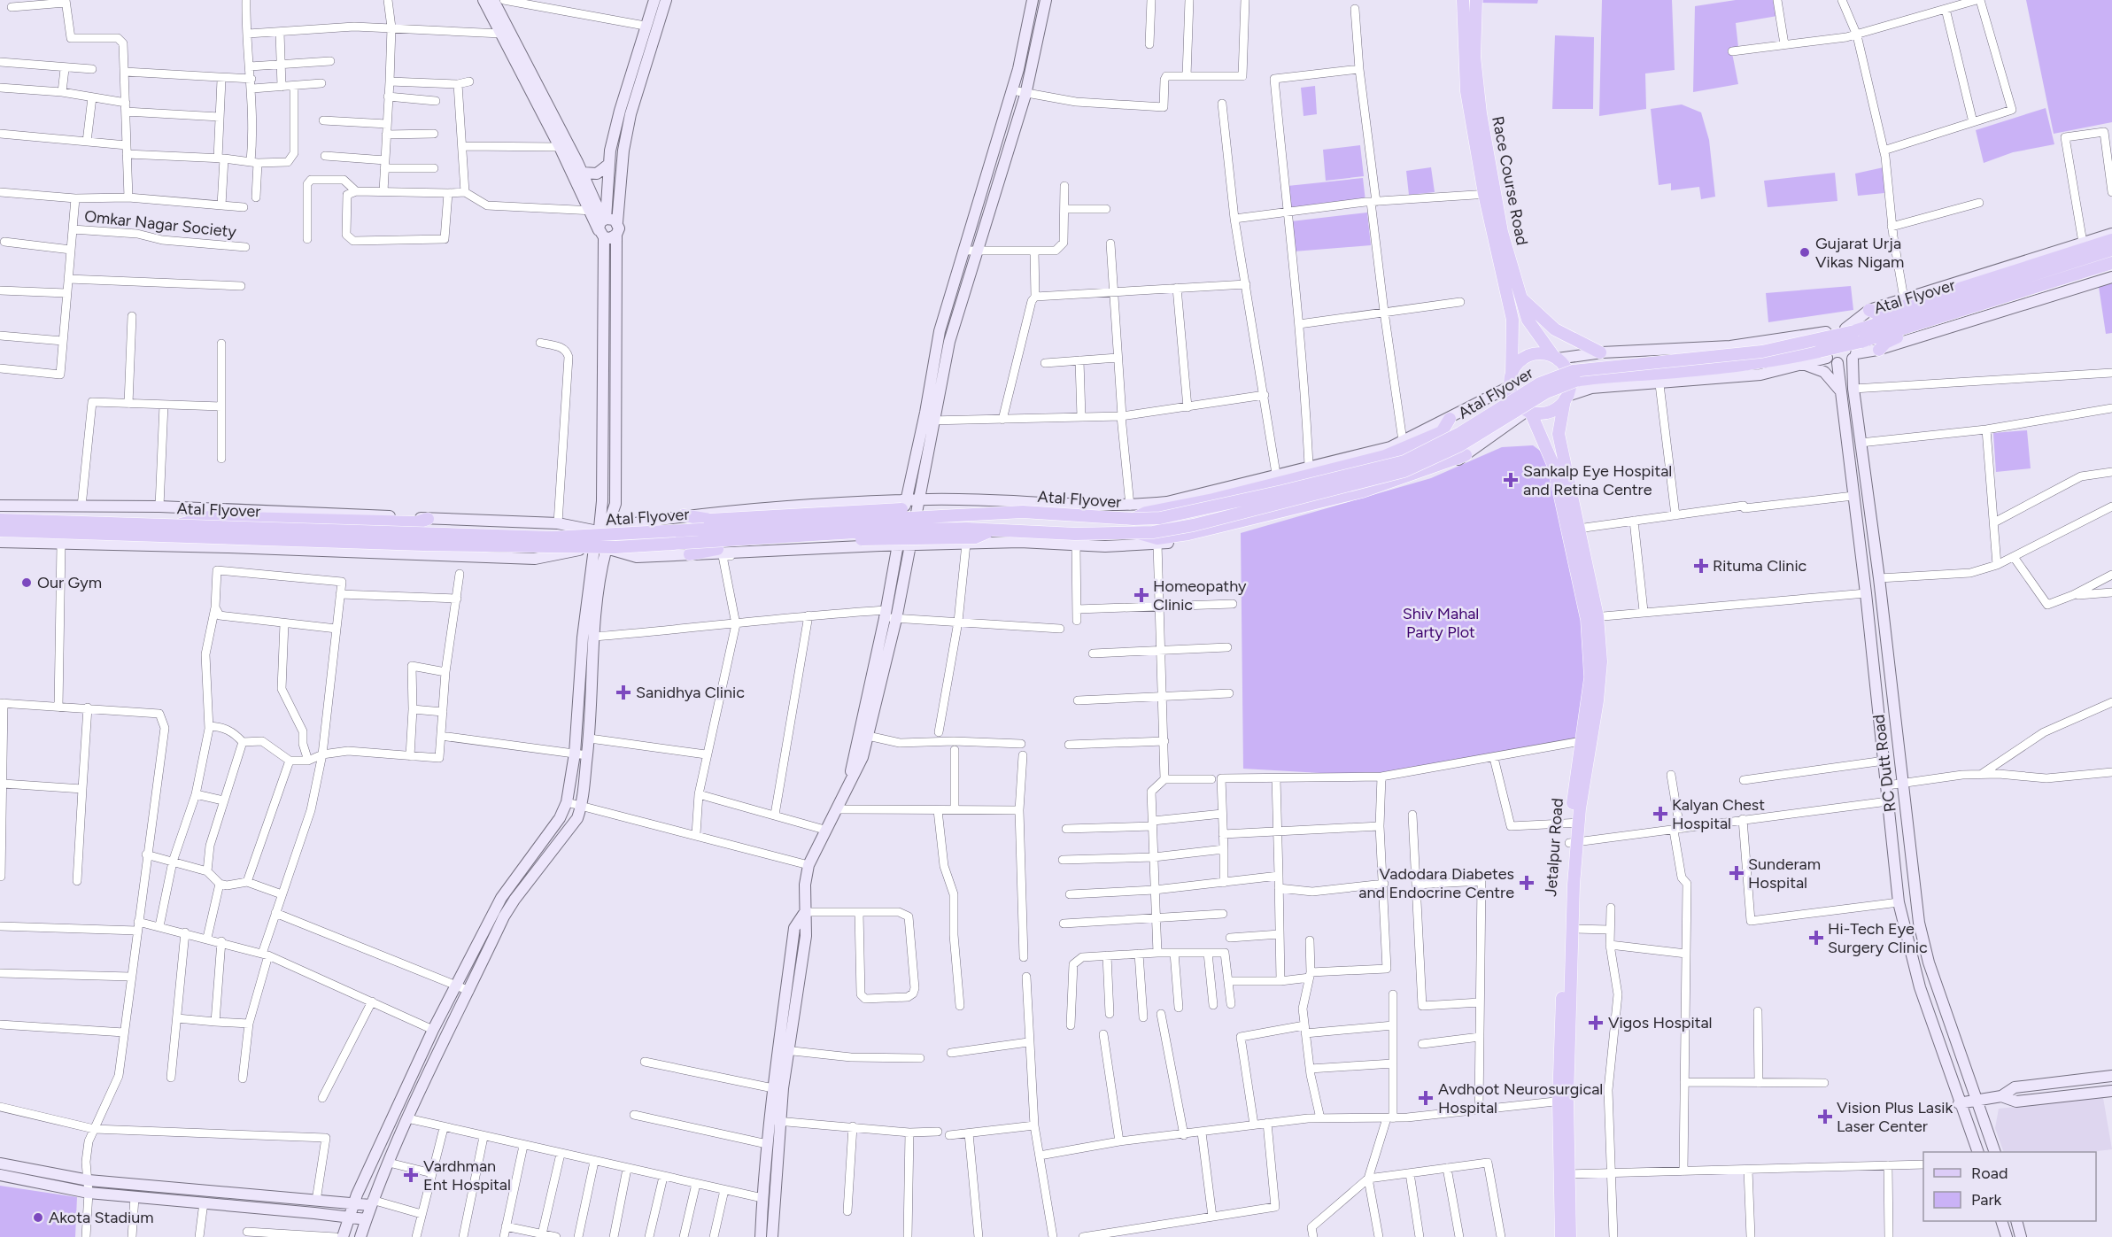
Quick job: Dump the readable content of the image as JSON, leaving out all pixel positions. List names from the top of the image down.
{
  "streets": {
    "main road": ["Race Course Road", "Atal Flyover", "Jetalpur Road"],
    "street": ["Omkar Nagar Society", "RC Dutt Road"]
  },
  "crossings": [
    ["Atal Flyover", "RC Dutt Road"]
  ],
  "parks": ["Shiv Mahal Party Plot"],
  "places": {
    "other": ["Gujarat Urja Vikas Nigam", "Our Gym", "Akota Stadium"],
    "health": [
      "Sankalp Eye Hospital and Retina Centre",
      "Rituma Clinic",
      "Homeopathy Clinic",
      "Sanidhya Clinic",
      "Kalyan Chest Hospital",
      "Sunderam Hospital",
      "Vadodara Diabetes and Endocrine Centre",
      "Hi-Tech Eye Surgery Clinic",
      "Vigos Hospital",
      "Avdhoot Neurosurgical Hospital",
      "Vision Plus Lasik Laser Center",
      "Vardhman Ent Hospital"
    ]
  },
  "legend": ["Road", "Park"]
}
